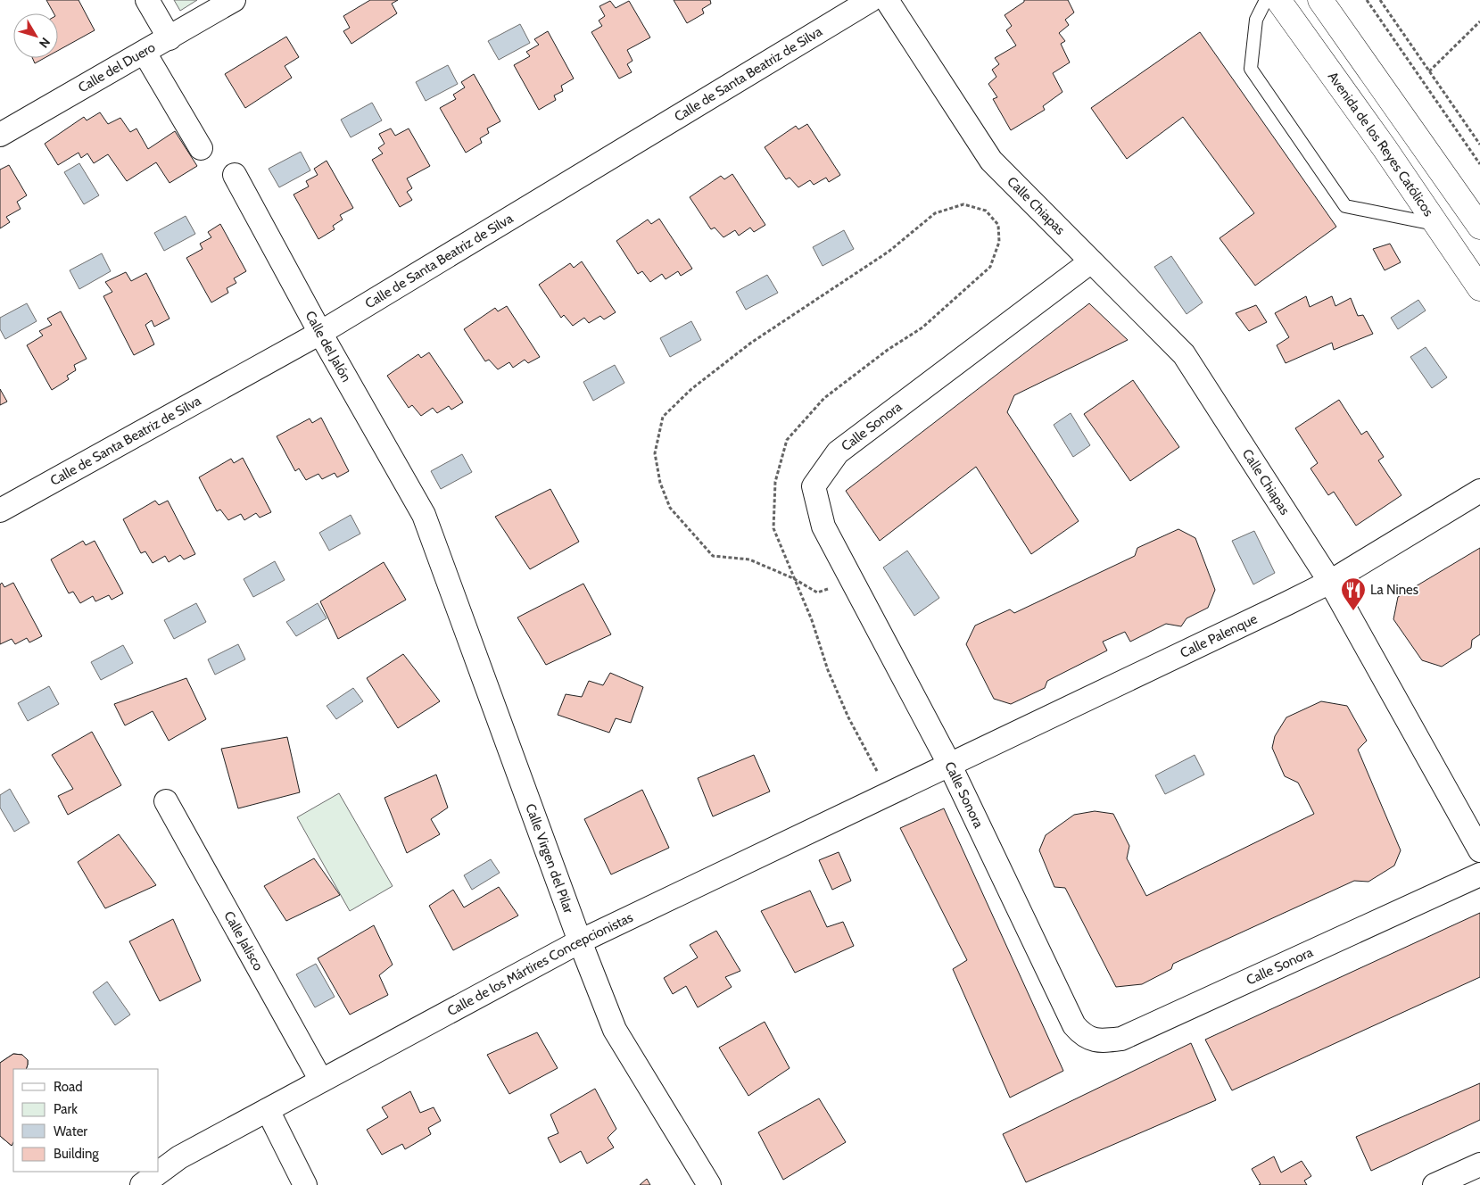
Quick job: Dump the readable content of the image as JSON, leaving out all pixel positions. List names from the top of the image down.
{
  "streets": {
    "street": [
      "Calle del Duero",
      "Calle de Santa Beatriz de Silva",
      "Avenida de los Reyes Católicos",
      "Calle Chiapas",
      "Calle del Jalón",
      "Calle Sonora",
      "Calle Palenque",
      "Calle Virgen del Pilar",
      "Calle Jalisco",
      "Calle de los Mártires Concepcionistas"
    ]
  },
  "crossings": [
    ["Calle de Santa Beatriz de Silva", "Calle del Jalón"],
    ["Calle Chiapas", "Calle Sonora"],
    ["Calle Chiapas", "Calle Palenque"],
    ["Calle del Jalón", "Calle Virgen del Pilar"],
    ["Calle Sonora", "Calle Palenque"],
    ["Calle Sonora", "Calle de los Mártires Concepcionistas"],
    ["Calle Palenque", "Calle de los Mártires Concepcionistas"],
    ["Calle Virgen del Pilar", "Calle de los Mártires Concepcionistas"],
    ["Calle Jalisco", "Calle de los Mártires Concepcionistas"]
  ],
  "places": {
    "restaurant": ["La Nines"]
  },
  "legend": [
    "Road",
    "Park",
    "Water",
    "Building"
  ],
  "north": "bottom right"
}
